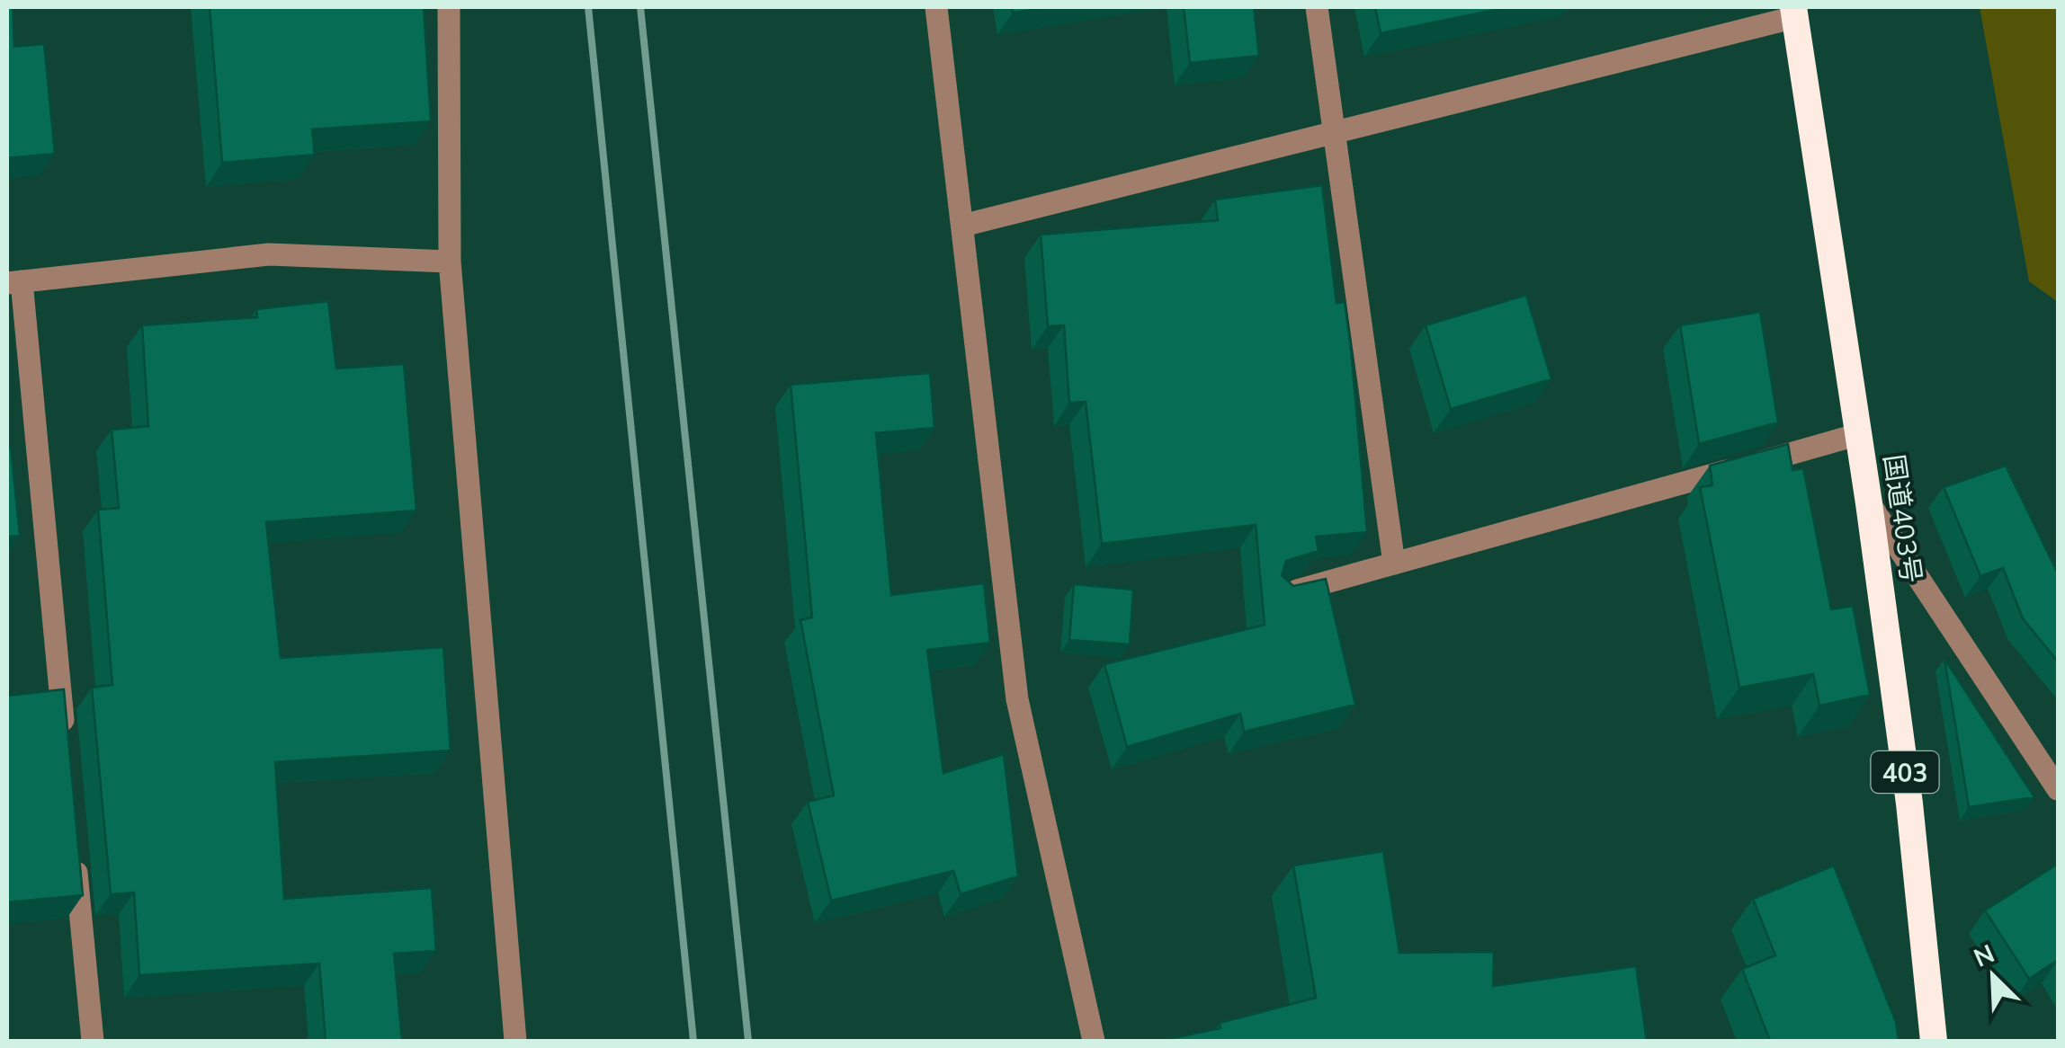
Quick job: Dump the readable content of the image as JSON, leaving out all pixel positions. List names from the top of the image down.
{
  "streets": {
    "highway": ["国道403号", "403"]
  },
  "north": "top left"
}
